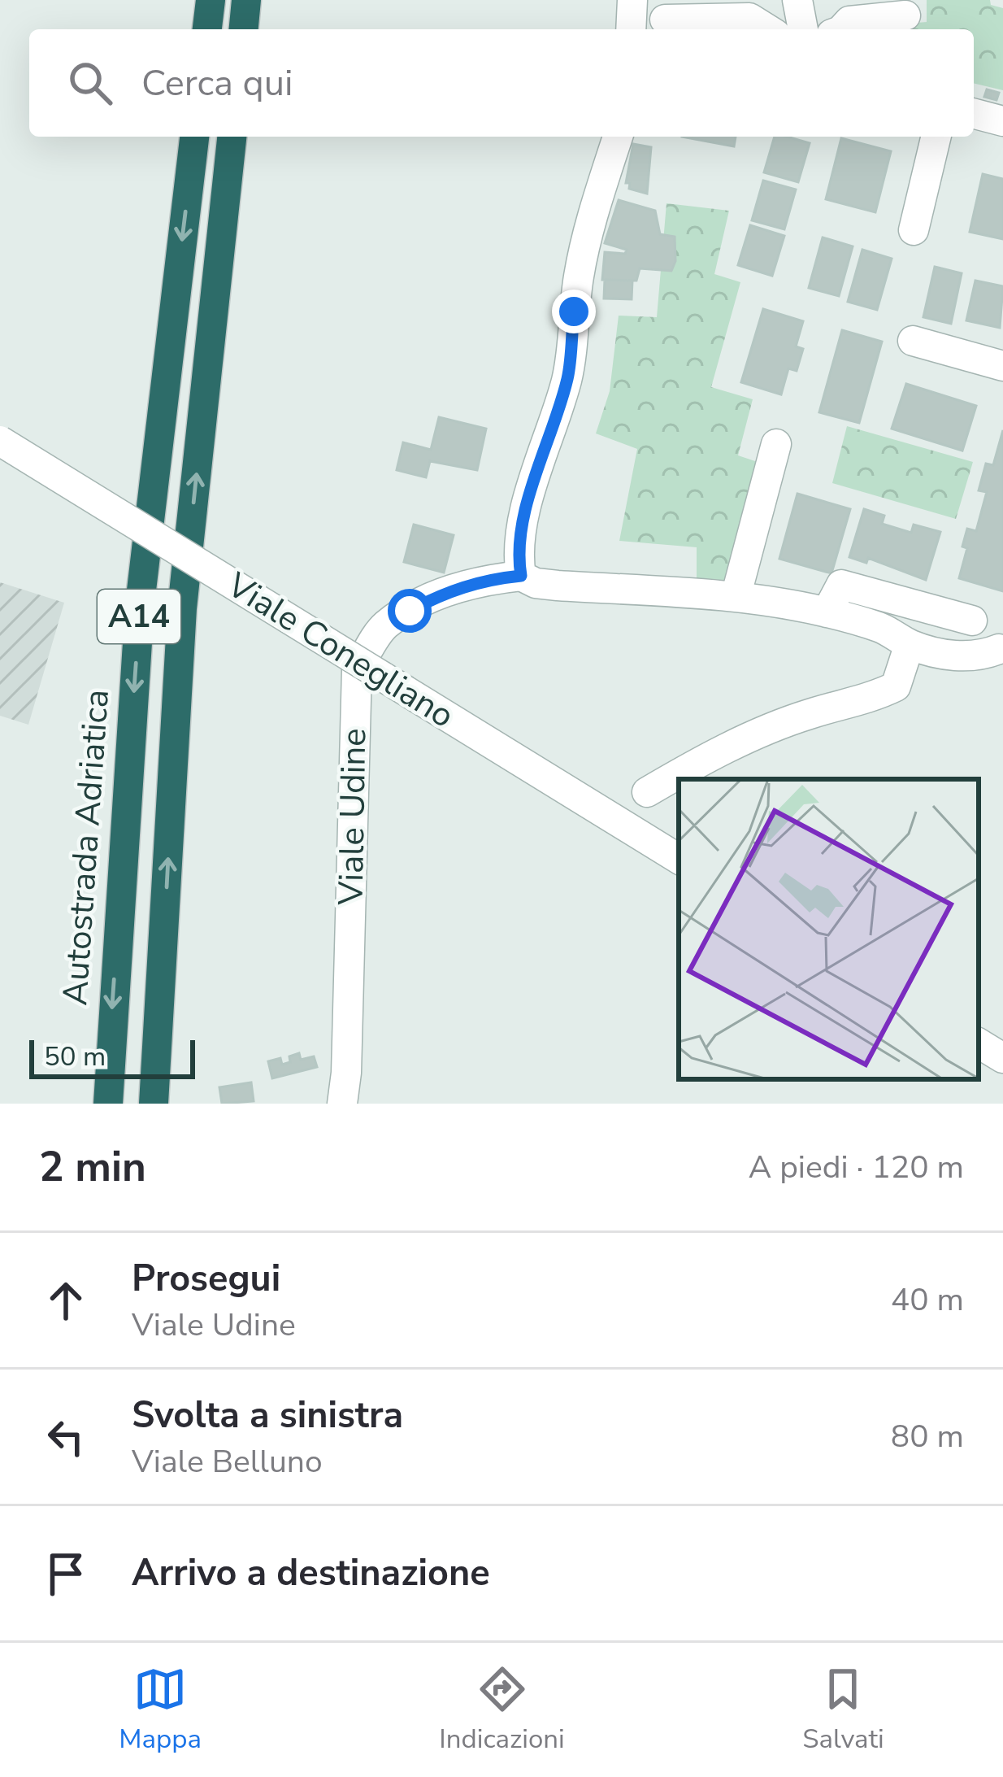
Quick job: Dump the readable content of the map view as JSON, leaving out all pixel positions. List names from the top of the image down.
{
  "streets": {
    "highway": ["A14", "Autostrada Adriatica"],
    "street": ["Viale Conegliano", "Viale Udine"]
  },
  "scale_bar": "50 m",
  "page": {
    "search": "Cerca qui",
    "scale": "50 m",
    "heading": ["2 min", "A piedi · 120 m"],
    "list": [
      ["Prosegui", "Viale Udine", "40 m"],
      ["Svolta a sinistra", "Viale Belluno", "80 m"],
      "Arrivo a destinazione"
    ],
    "nav": ["Mappa", "Indicazioni", "Salvati"]
  }
}
